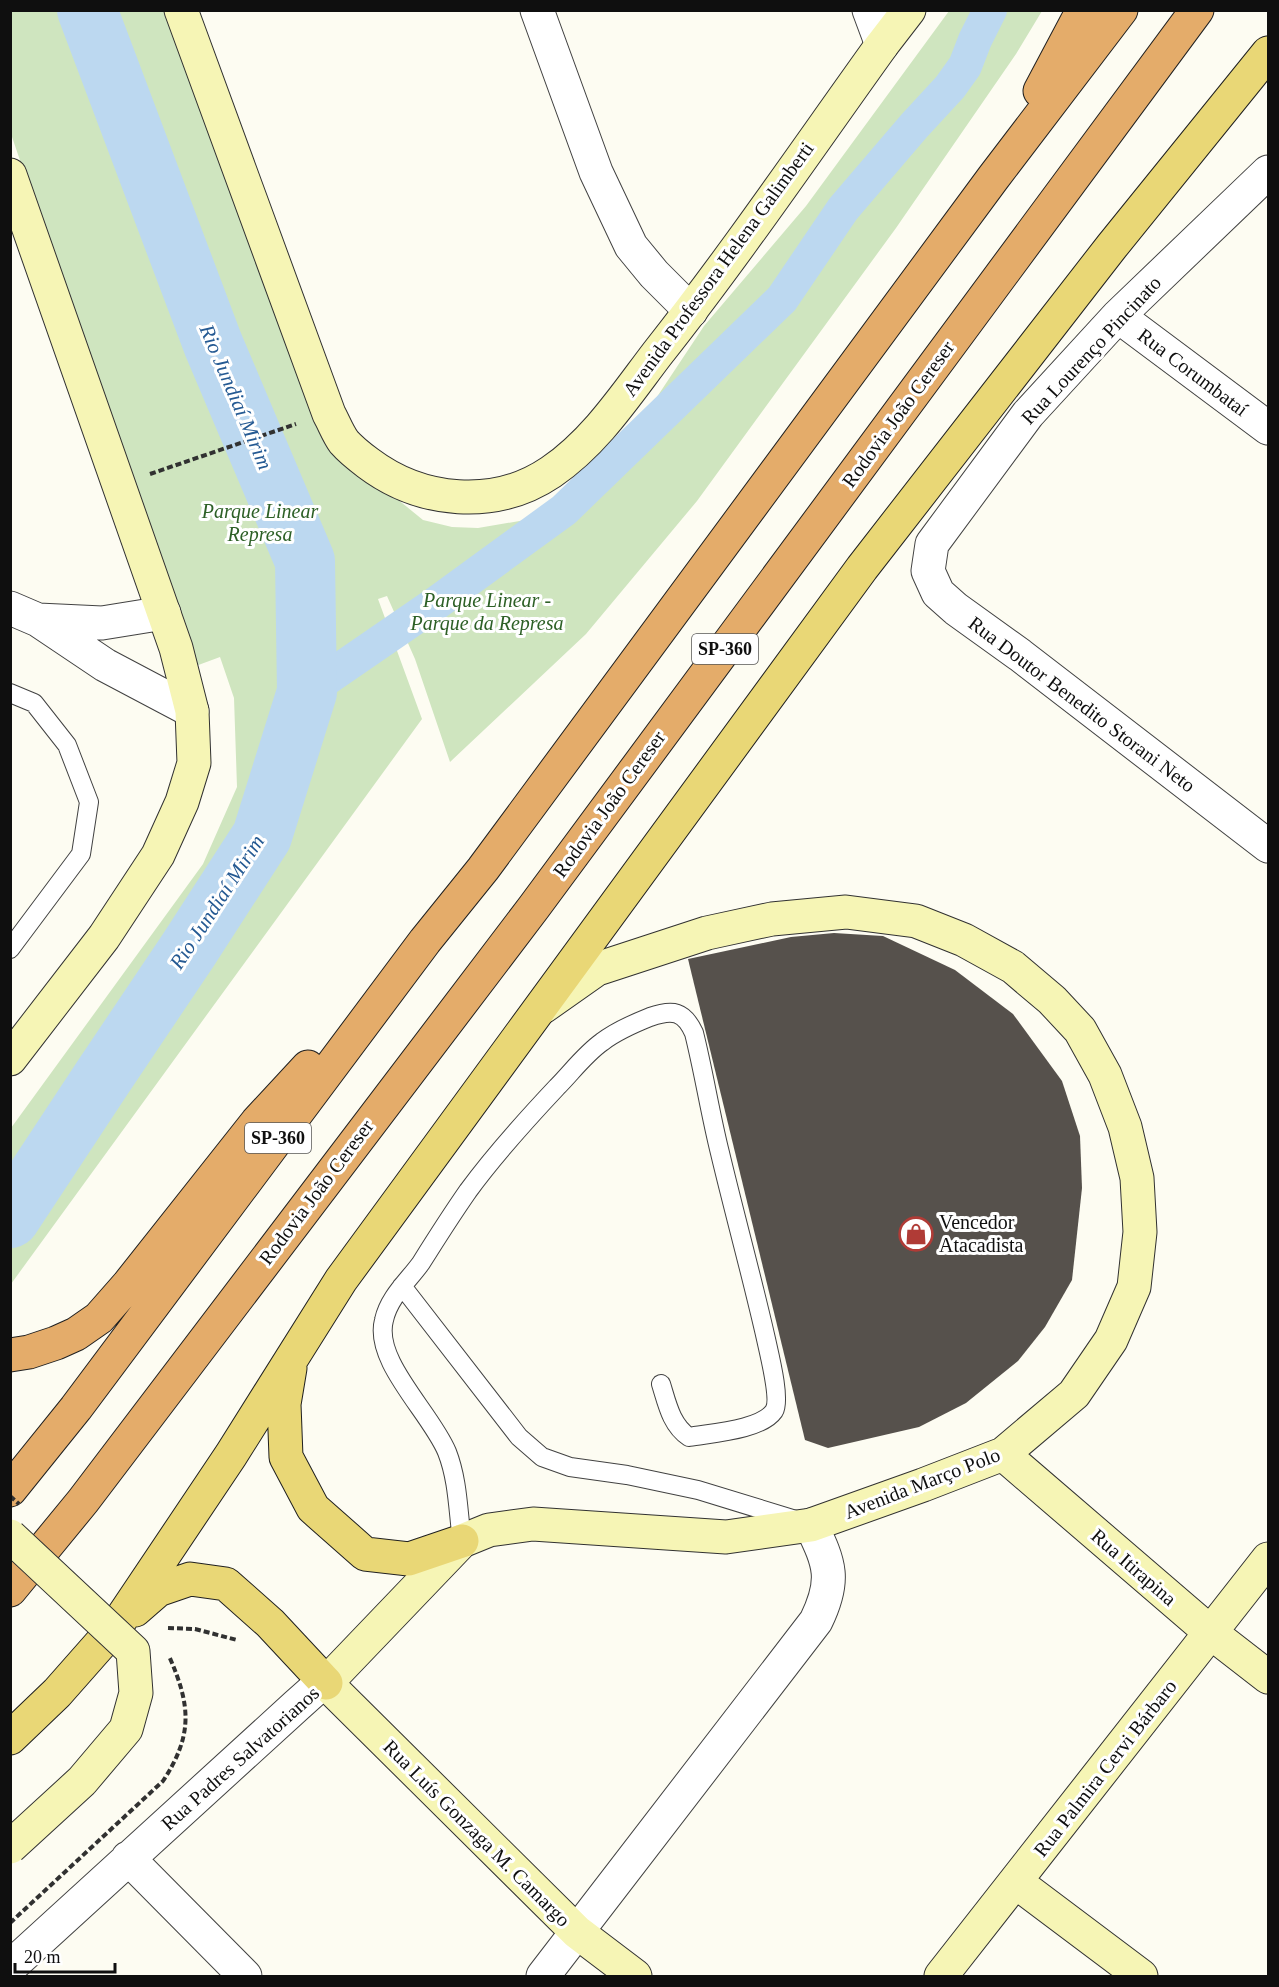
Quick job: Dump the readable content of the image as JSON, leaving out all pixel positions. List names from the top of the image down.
{
  "streets": {
    "highway": ["Rodovia João Cereser", "SP-360"],
    "street": [
      "Avenida Professora Helena Galimberti",
      "Rua Lourenço Pincinato",
      "Rua Corumbataí",
      "Rua Doutor Benedito Storani Neto",
      "Avenida Março Polo",
      "Rua Itirapina",
      "Rua Padres Salvatorianos",
      "Rua Palmira Cervi Bárbaro",
      "Rua Luís Gonzaga M. Camargo"
    ]
  },
  "crossings": [
    ["Rua Lourenço Pincinato", "Rua Corumbataí"],
    ["Rua Lourenço Pincinato", "Rua Doutor Benedito Storani Neto"],
    ["Avenida Março Polo", "Rua Itirapina"],
    ["Avenida Março Polo", "Rua Padres Salvatorianos"],
    ["Rua Itirapina", "Rua Palmira Cervi Bárbaro"],
    ["Rua Padres Salvatorianos", "Rua Luís Gonzaga M. Camargo"]
  ],
  "water": ["Rio Jundiaí Mirim"],
  "parks": ["Parque Linear Represa", "Parque Linear - Parque da Represa"],
  "places": {
    "shop": ["Vencedor Atacadista"]
  },
  "scale_bar": "20 m"
}
